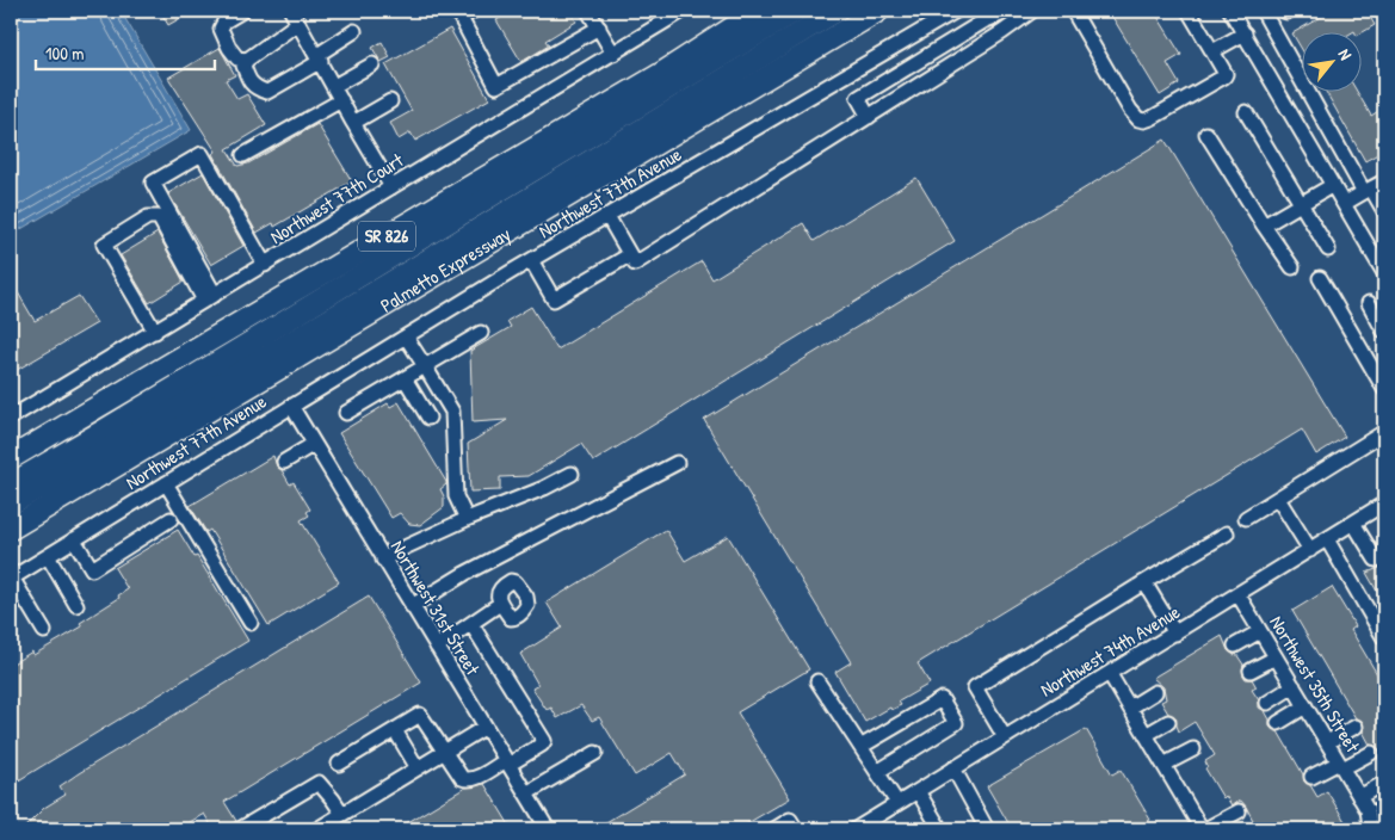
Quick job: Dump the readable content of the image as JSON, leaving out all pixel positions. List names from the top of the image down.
{
  "streets": {
    "highway": ["SR 826", "Palmetto Expressway"],
    "street": [
      "Northwest 77th Avenue",
      "Northwest 77th Court",
      "Northwest 31st Street",
      "Northwest 74th Avenue",
      "Northwest 35th Street"
    ]
  },
  "crossings": [
    ["Northwest 77th Avenue", "Northwest 31st Street"],
    ["Northwest 74th Avenue", "Northwest 35th Street"]
  ],
  "scale_bar": "100 m",
  "north": "top right"
}
